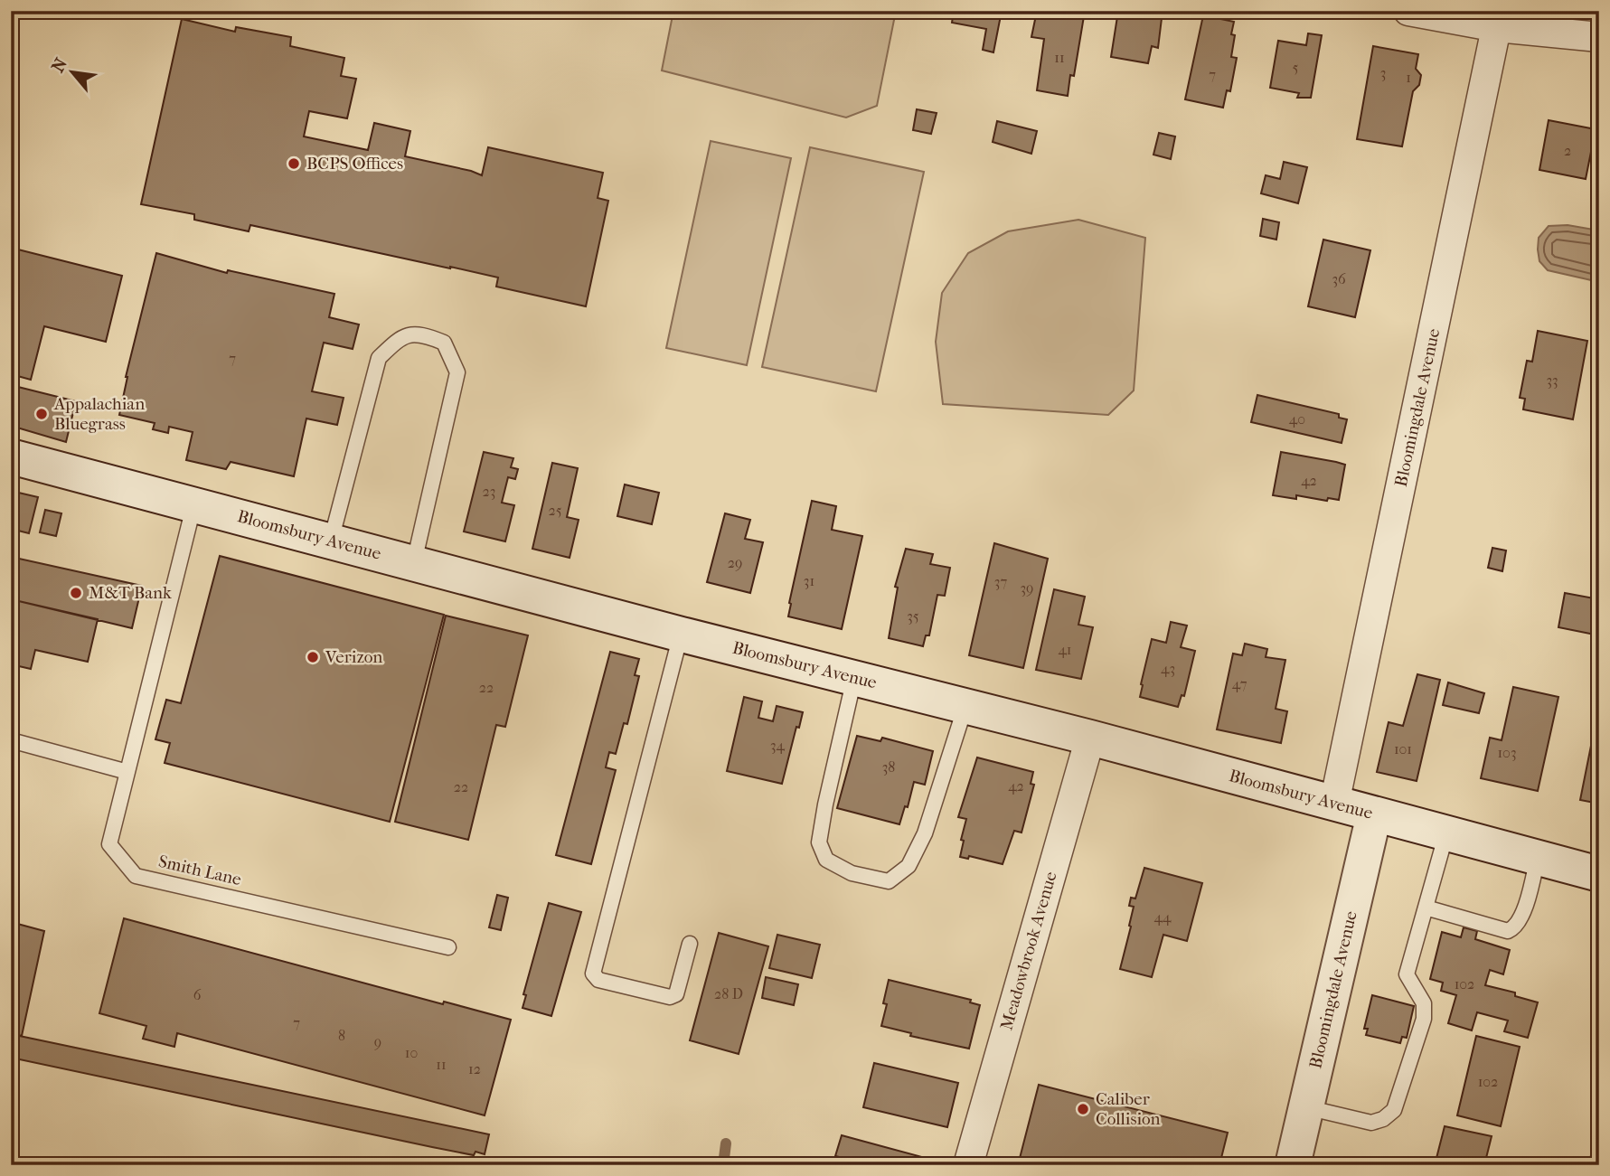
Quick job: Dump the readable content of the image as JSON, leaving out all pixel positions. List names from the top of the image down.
{
  "streets": {
    "main road": ["Bloomingdale Avenue", "Bloomsbury Avenue"],
    "street": ["Meadowbrook Avenue"],
    "lane": ["Smith Lane"]
  },
  "crossings": [
    ["Bloomingdale Avenue", "Bloomsbury Avenue"],
    ["Bloomsbury Avenue", "Meadowbrook Avenue"]
  ],
  "places": [
    "BCPS Offices",
    "Appalachian Bluegrass",
    "M&T Bank",
    "Verizon",
    "Caliber Collision"
  ],
  "house_numbers": [
    "11",
    "5",
    "3",
    "7",
    "1",
    "2",
    "36",
    "7",
    "33",
    "40",
    "42",
    "23",
    "25",
    "29",
    "31",
    "37",
    "39",
    "35",
    "41",
    "43",
    "47",
    "22",
    "34",
    "101",
    "103",
    "38",
    "42",
    "22",
    "44",
    "102",
    "28 D",
    "6",
    "7",
    "8",
    "9",
    "10",
    "11",
    "12",
    "102"
  ],
  "north": "top left"
}
